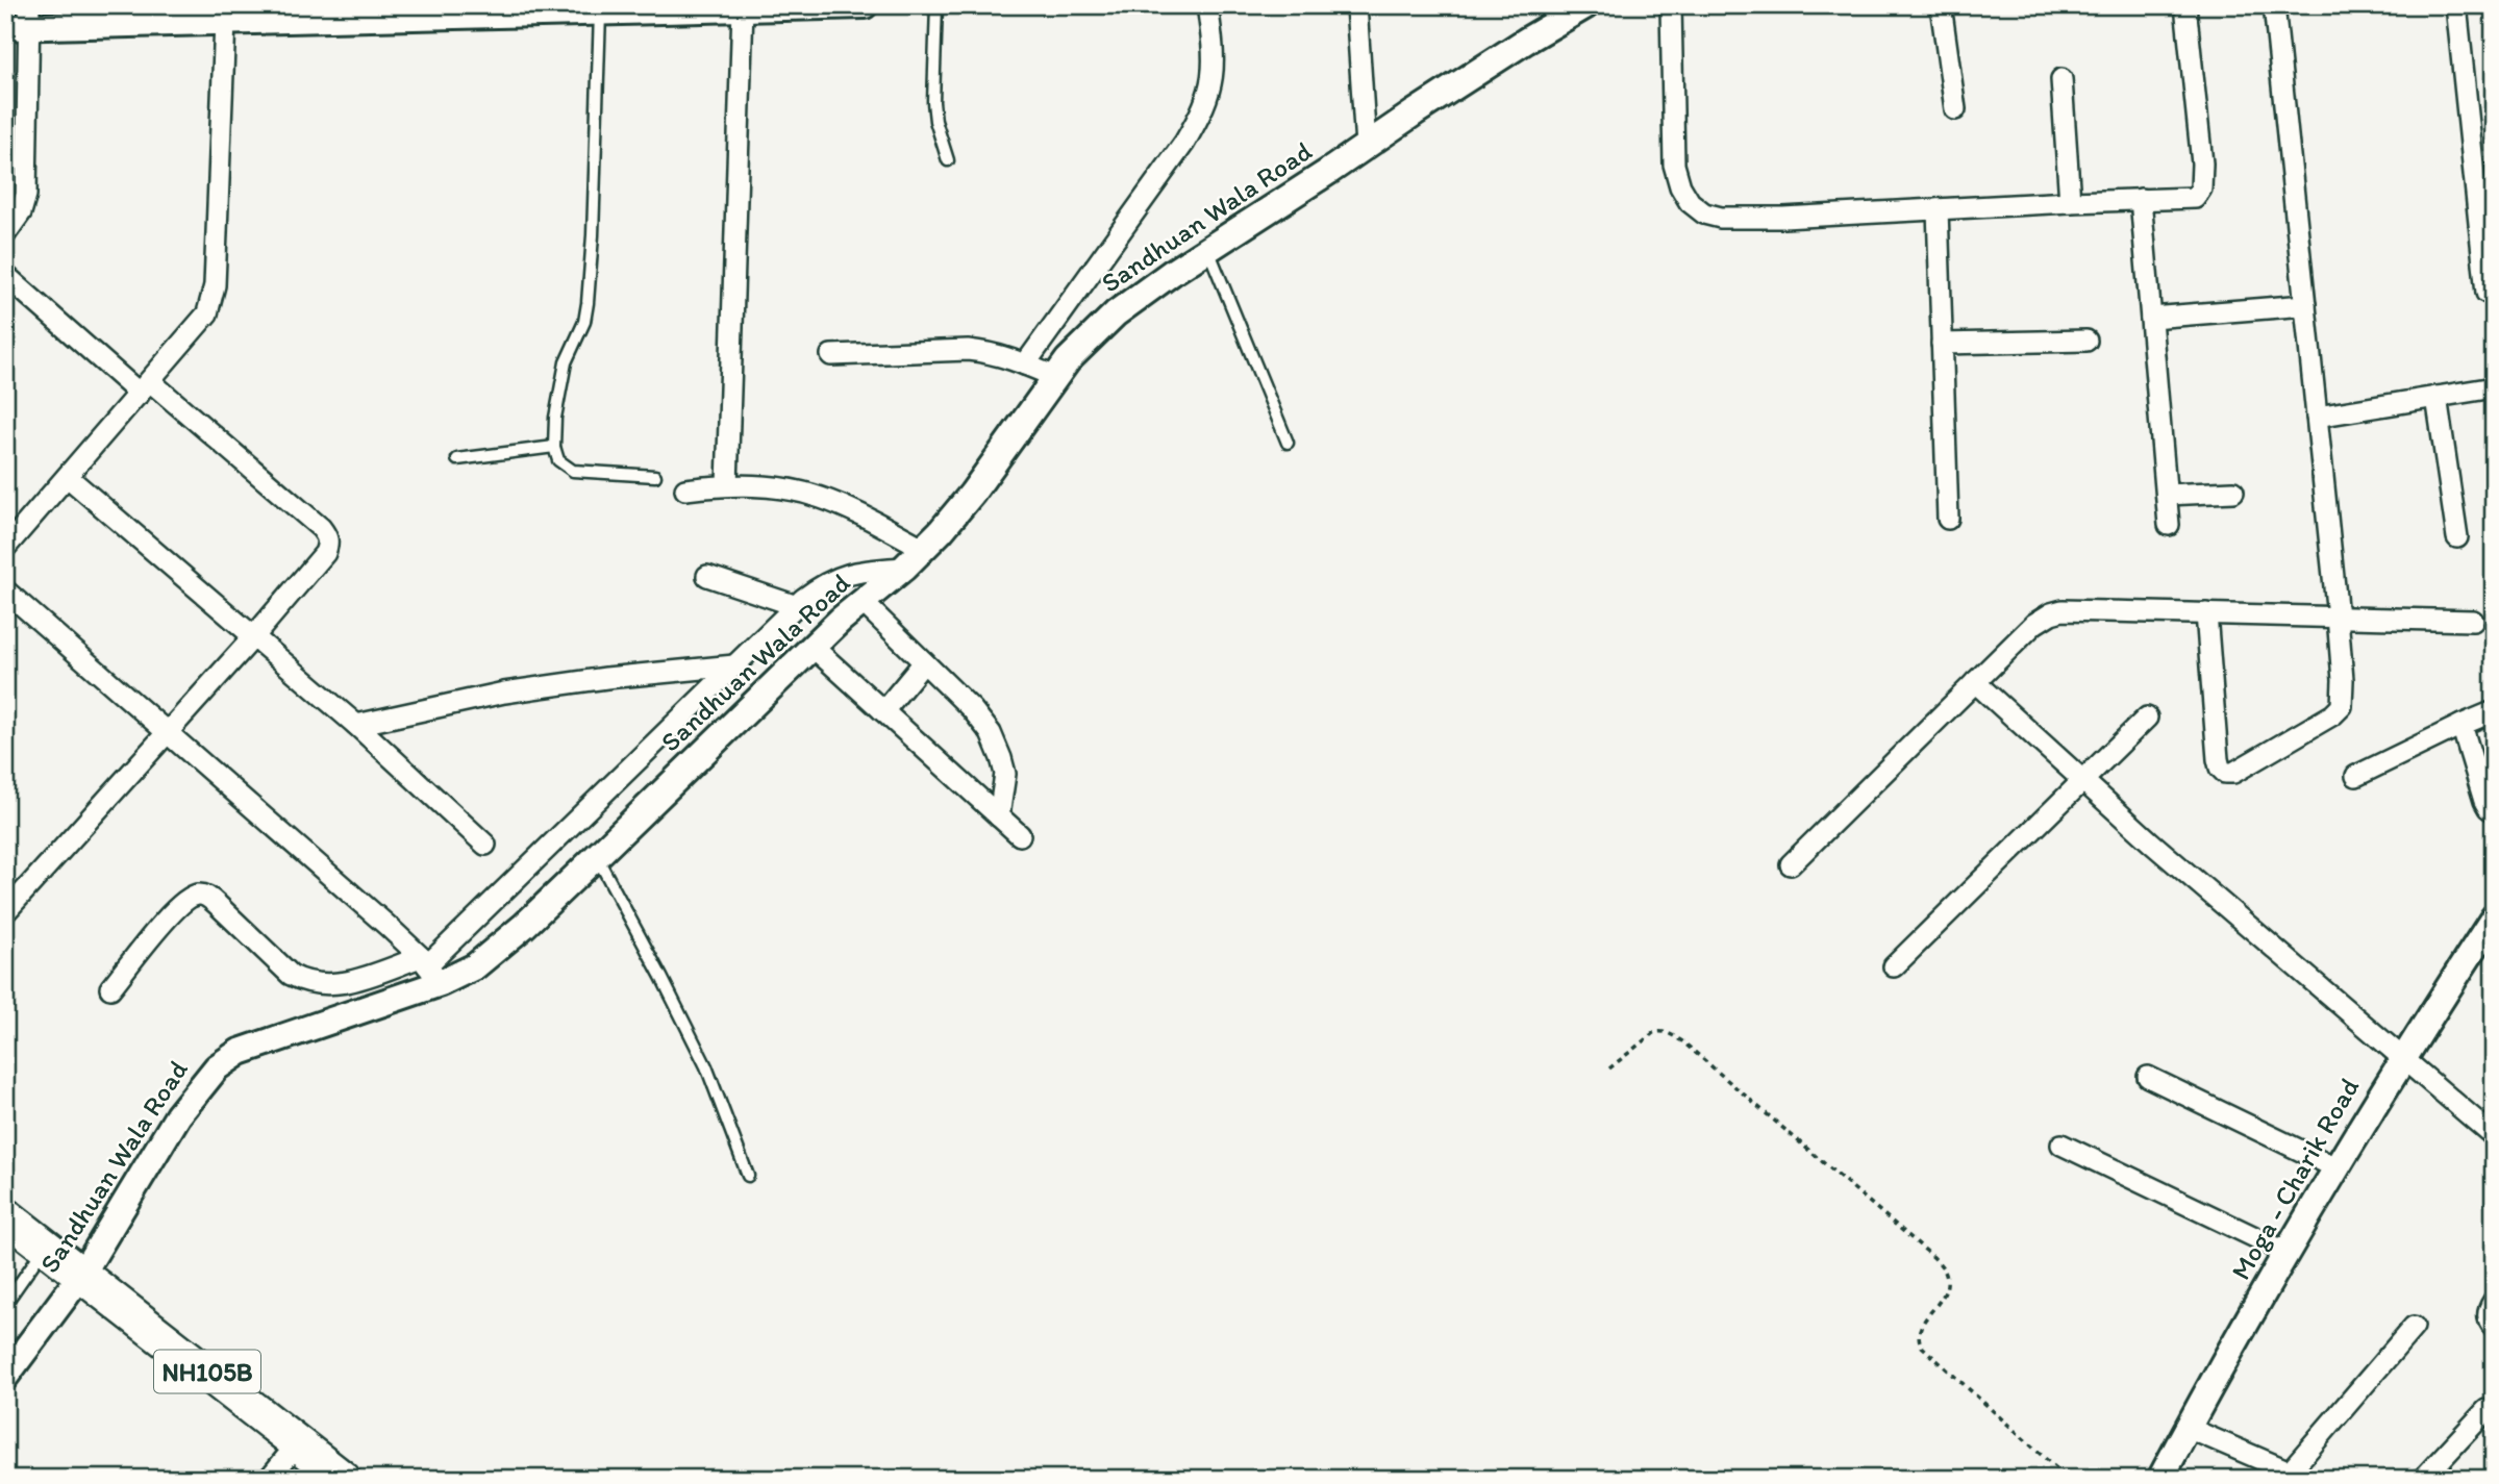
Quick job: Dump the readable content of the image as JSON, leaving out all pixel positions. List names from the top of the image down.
{
  "streets": {
    "highway": ["NH105B"],
    "street": ["Sandhuan Wala Road", "Moga - Charik Road"]
  },
  "crossings": [
    ["Sandhuan Wala Road", "NH105B"]
  ]
}
